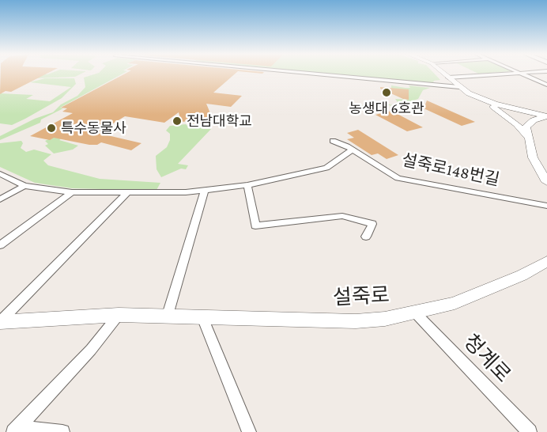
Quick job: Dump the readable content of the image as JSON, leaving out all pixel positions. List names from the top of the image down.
{
  "streets": {
    "main road": ["설죽로"],
    "street": ["설죽로148번길", "청계로"]
  },
  "crossings": [
    ["설죽로", "청계로"]
  ],
  "places": ["농생대 6호관", "전남대학교", "특수동물사"]
}
